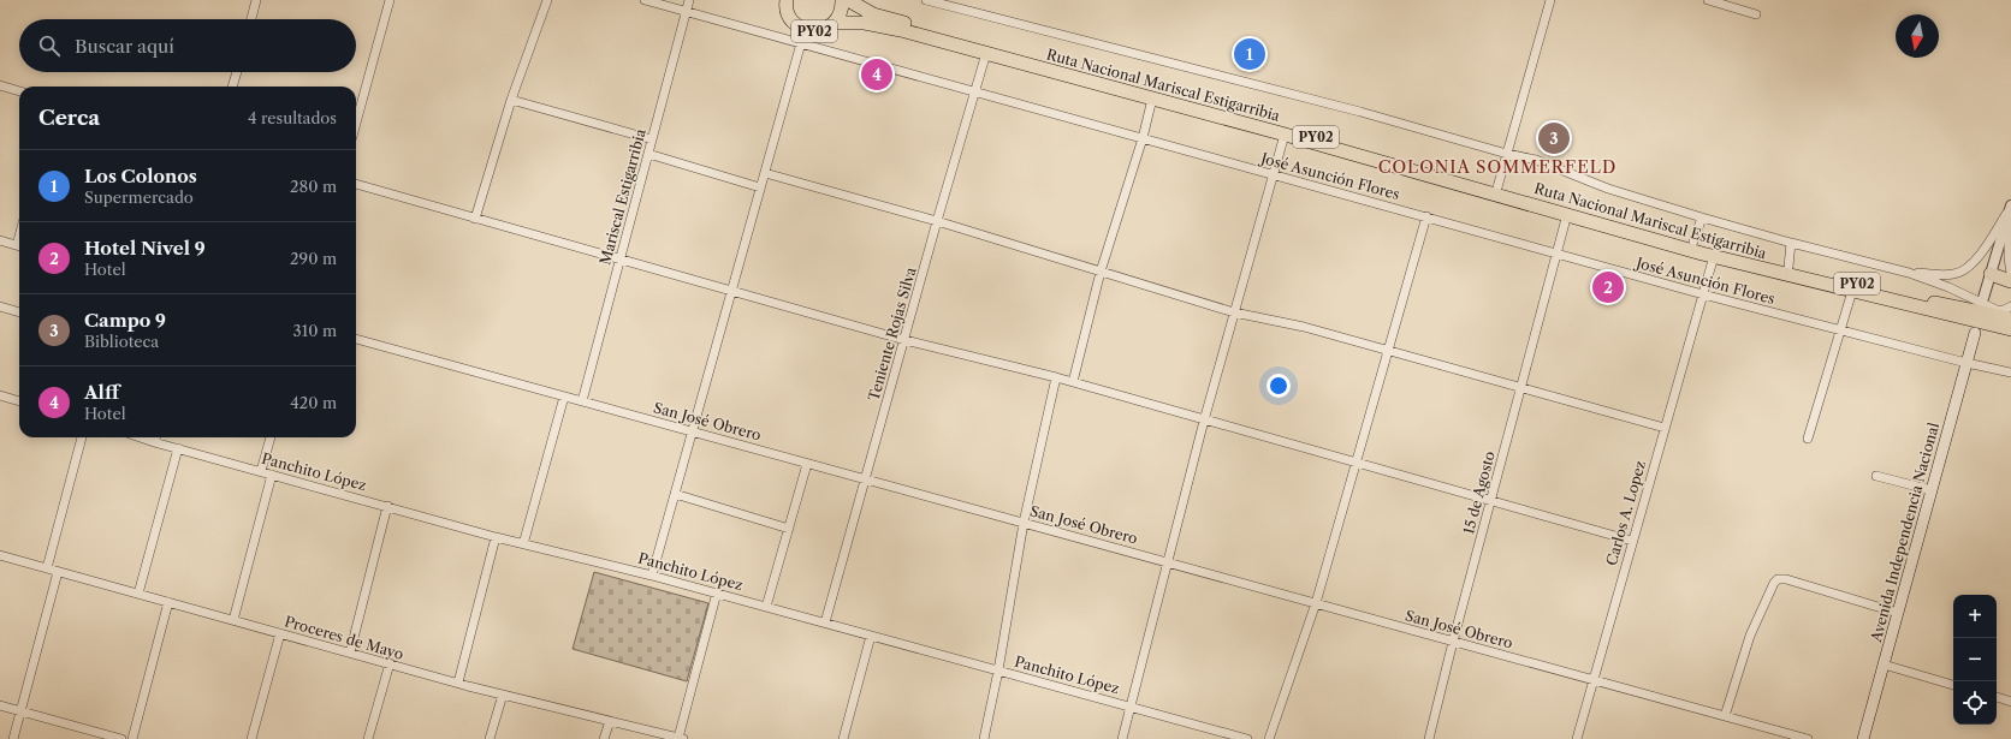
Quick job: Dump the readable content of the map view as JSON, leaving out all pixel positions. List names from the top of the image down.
{
  "streets": {
    "highway": ["PY02", "Ruta Nacional Mariscal Estigarribia"],
    "main road": ["Avenida Independencia Nacional"],
    "street": [
      "José Asunción Flores",
      "Mariscal Estigarribia",
      "Teniente Rojas Silva",
      "San José Obrero",
      "Panchito López",
      "15 de Agosto",
      "Carlos A. Lopez",
      "Proceres de Mayo"
    ]
  },
  "crossings": [
    ["PY02", "Ruta Nacional Mariscal Estigarribia"],
    ["Ruta Nacional Mariscal Estigarribia", "Teniente Rojas Silva"],
    ["Ruta Nacional Mariscal Estigarribia", "15 de Agosto"],
    ["Ruta Nacional Mariscal Estigarribia", "Carlos A. Lopez"],
    ["José Asunción Flores", "Mariscal Estigarribia"],
    ["José Asunción Flores", "Teniente Rojas Silva"],
    ["José Asunción Flores", "15 de Agosto"],
    ["José Asunción Flores", "Carlos A. Lopez"],
    ["José Asunción Flores", "Avenida Independencia Nacional"],
    ["Mariscal Estigarribia", "San José Obrero"],
    ["Teniente Rojas Silva", "San José Obrero"],
    ["Teniente Rojas Silva", "Panchito López"],
    ["San José Obrero", "15 de Agosto"],
    ["San José Obrero", "Carlos A. Lopez"]
  ],
  "districts": ["COLONIA SOMMERFELD"],
  "north": "bottom",
  "page": {
    "search": "Buscar aquí",
    "pins": [
      "1",
      "4",
      "3",
      "2"
    ],
    "heading": ["Cerca", "4 resultados"],
    "list": [
      {
        "mark": "1",
        "name": "Los Colonos",
        "note": "Supermercado",
        "value": "280 m"
      },
      {
        "mark": "2",
        "name": "Hotel Nivel 9",
        "note": "Hotel",
        "value": "290 m"
      },
      {
        "mark": "3",
        "name": "Campo 9",
        "note": "Biblioteca",
        "value": "310 m"
      },
      {
        "mark": "4",
        "name": "Alff",
        "note": "Hotel",
        "value": "420 m"
      }
    ],
    "map_buttons": ["+", "−"]
  }
}
